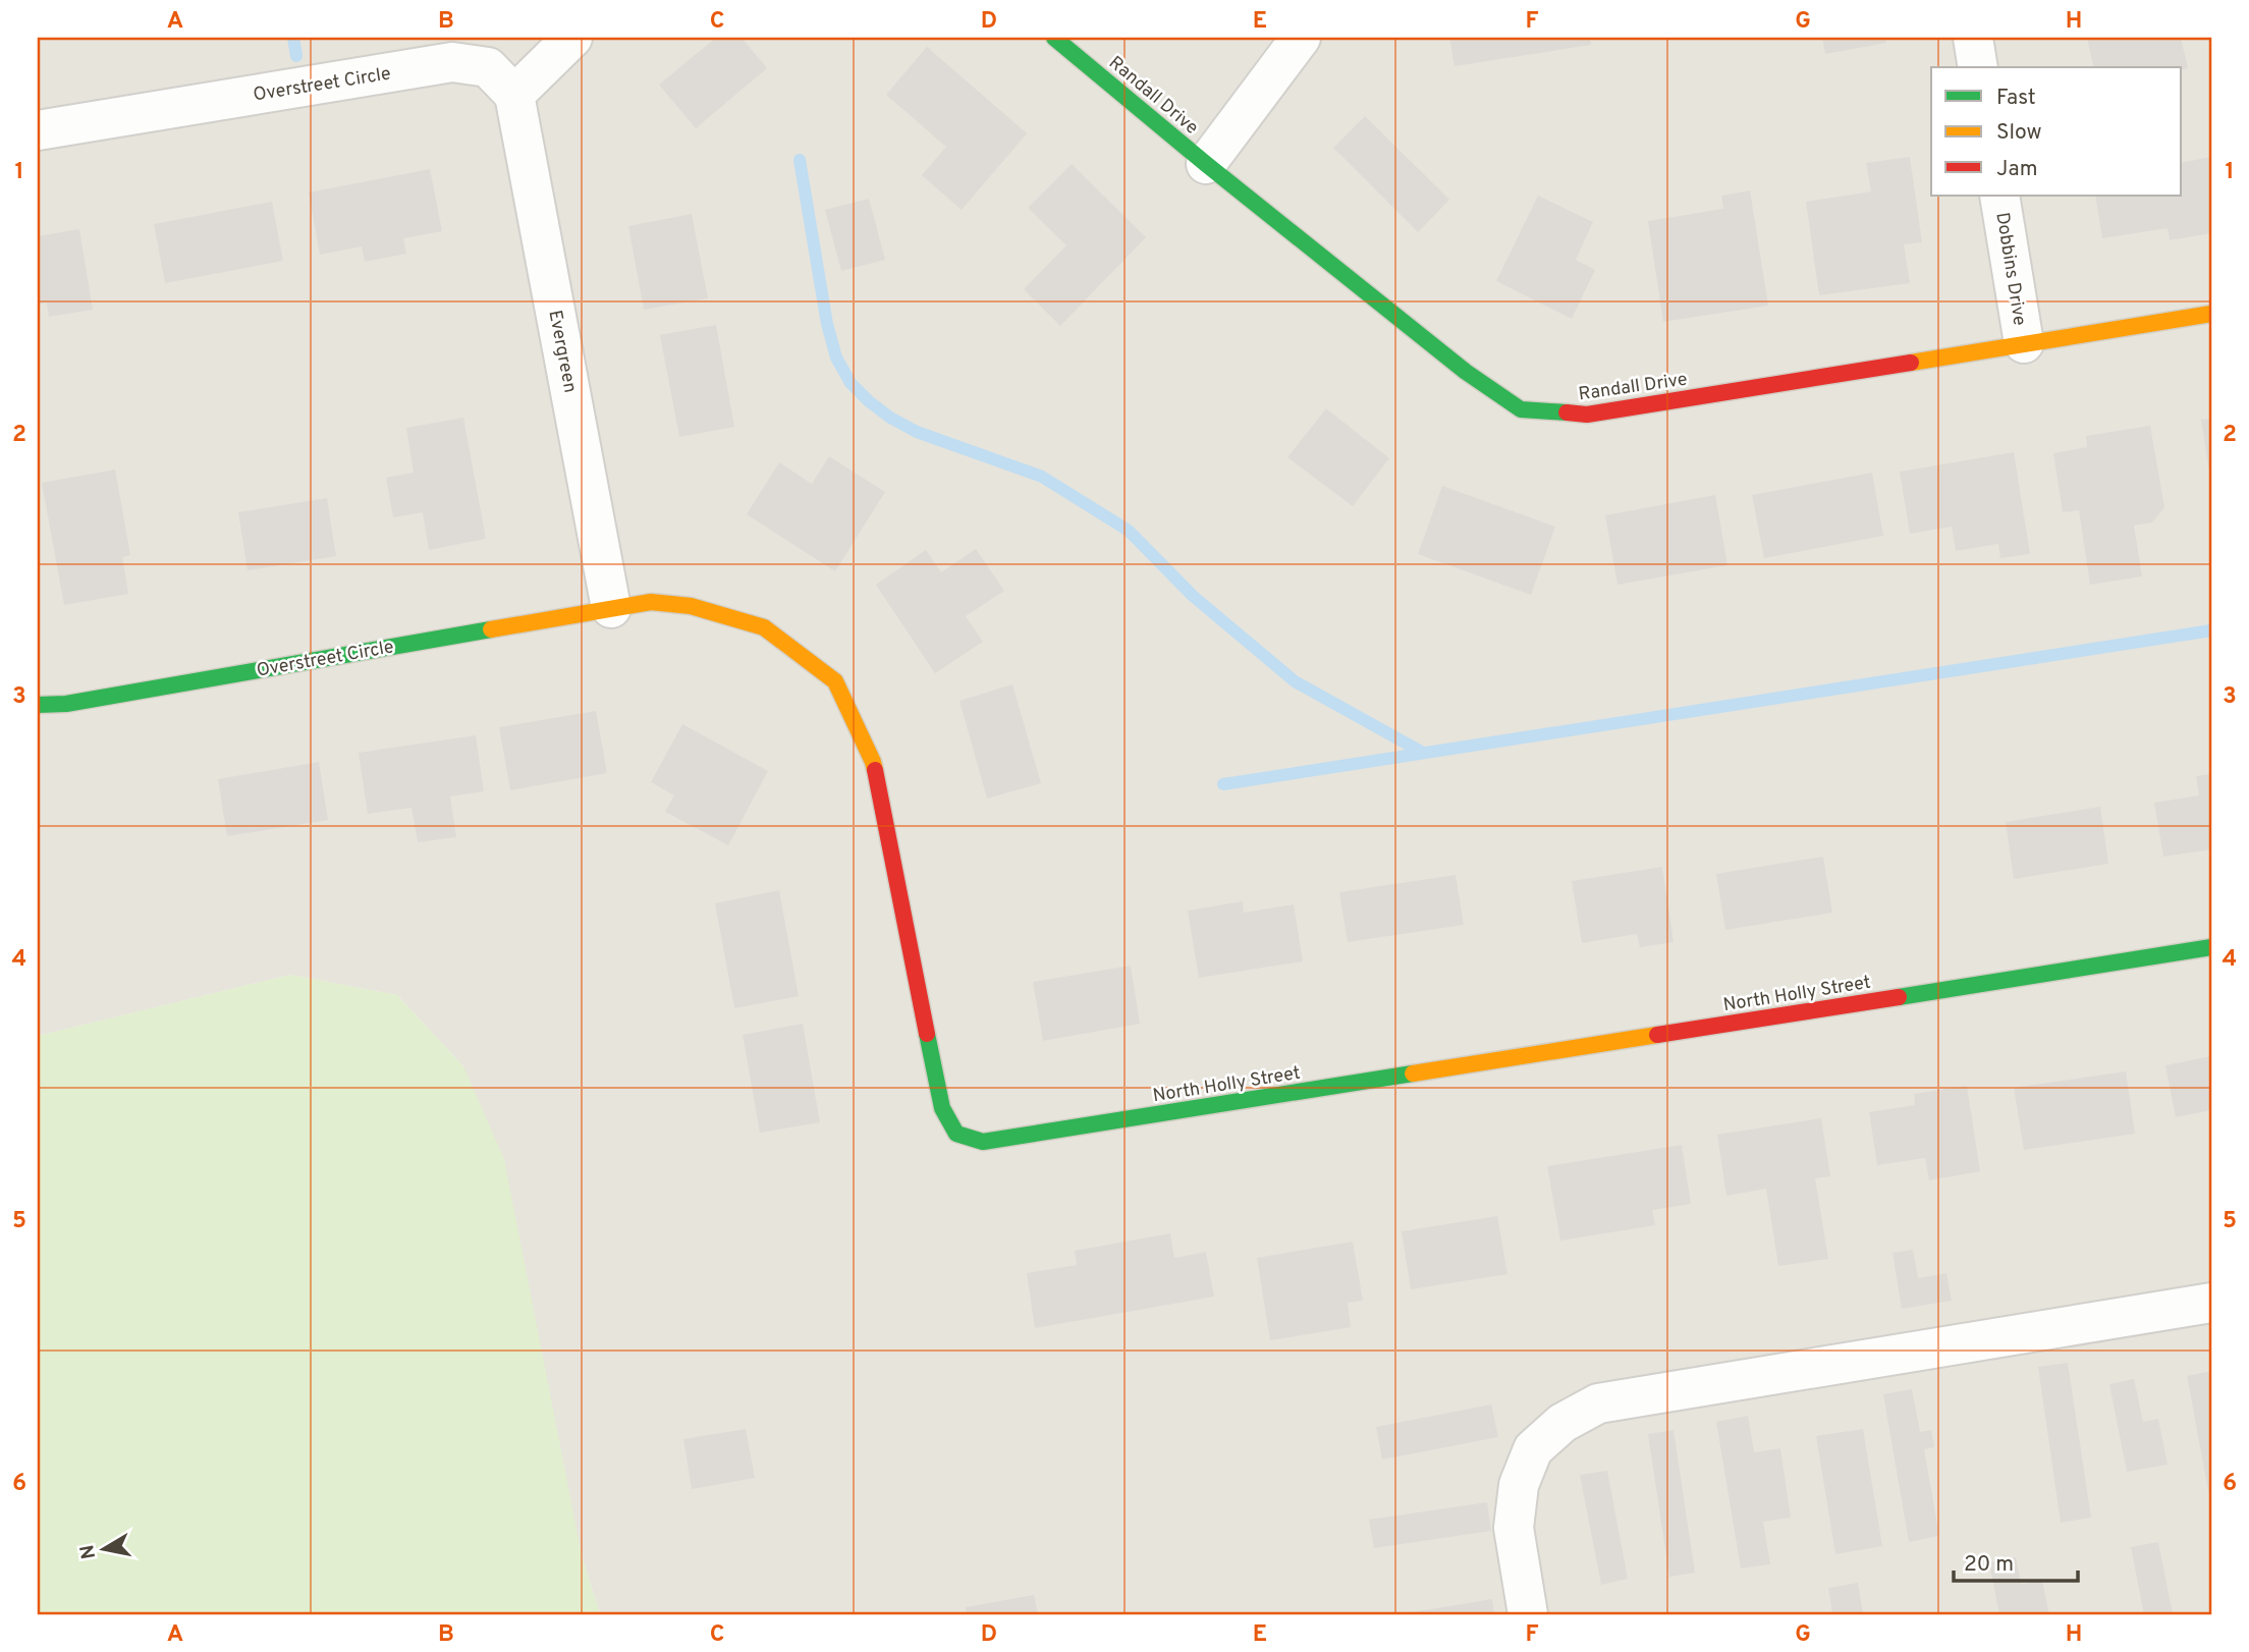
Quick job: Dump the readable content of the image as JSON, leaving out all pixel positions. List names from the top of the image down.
{
  "streets": {
    "street": [
      "Overstreet Circle",
      "Randall Drive",
      "Dobbins Drive",
      "Evergreen",
      "North Holly Street"
    ]
  },
  "crossings": [
    ["Overstreet Circle", "Evergreen"],
    ["Overstreet Circle", "North Holly Street"],
    ["Randall Drive", "Dobbins Drive"],
    ["Evergreen", "North Holly Street"]
  ],
  "legend": ["Fast", "Slow", "Jam"],
  "scale_bar": "20 m",
  "north": "left",
  "grid": {
    "columns": [
      "A",
      "B",
      "C",
      "D",
      "E",
      "F",
      "G",
      "H"
    ],
    "rows": [
      "1",
      "2",
      "3",
      "4",
      "5",
      "6"
    ]
  }
}
